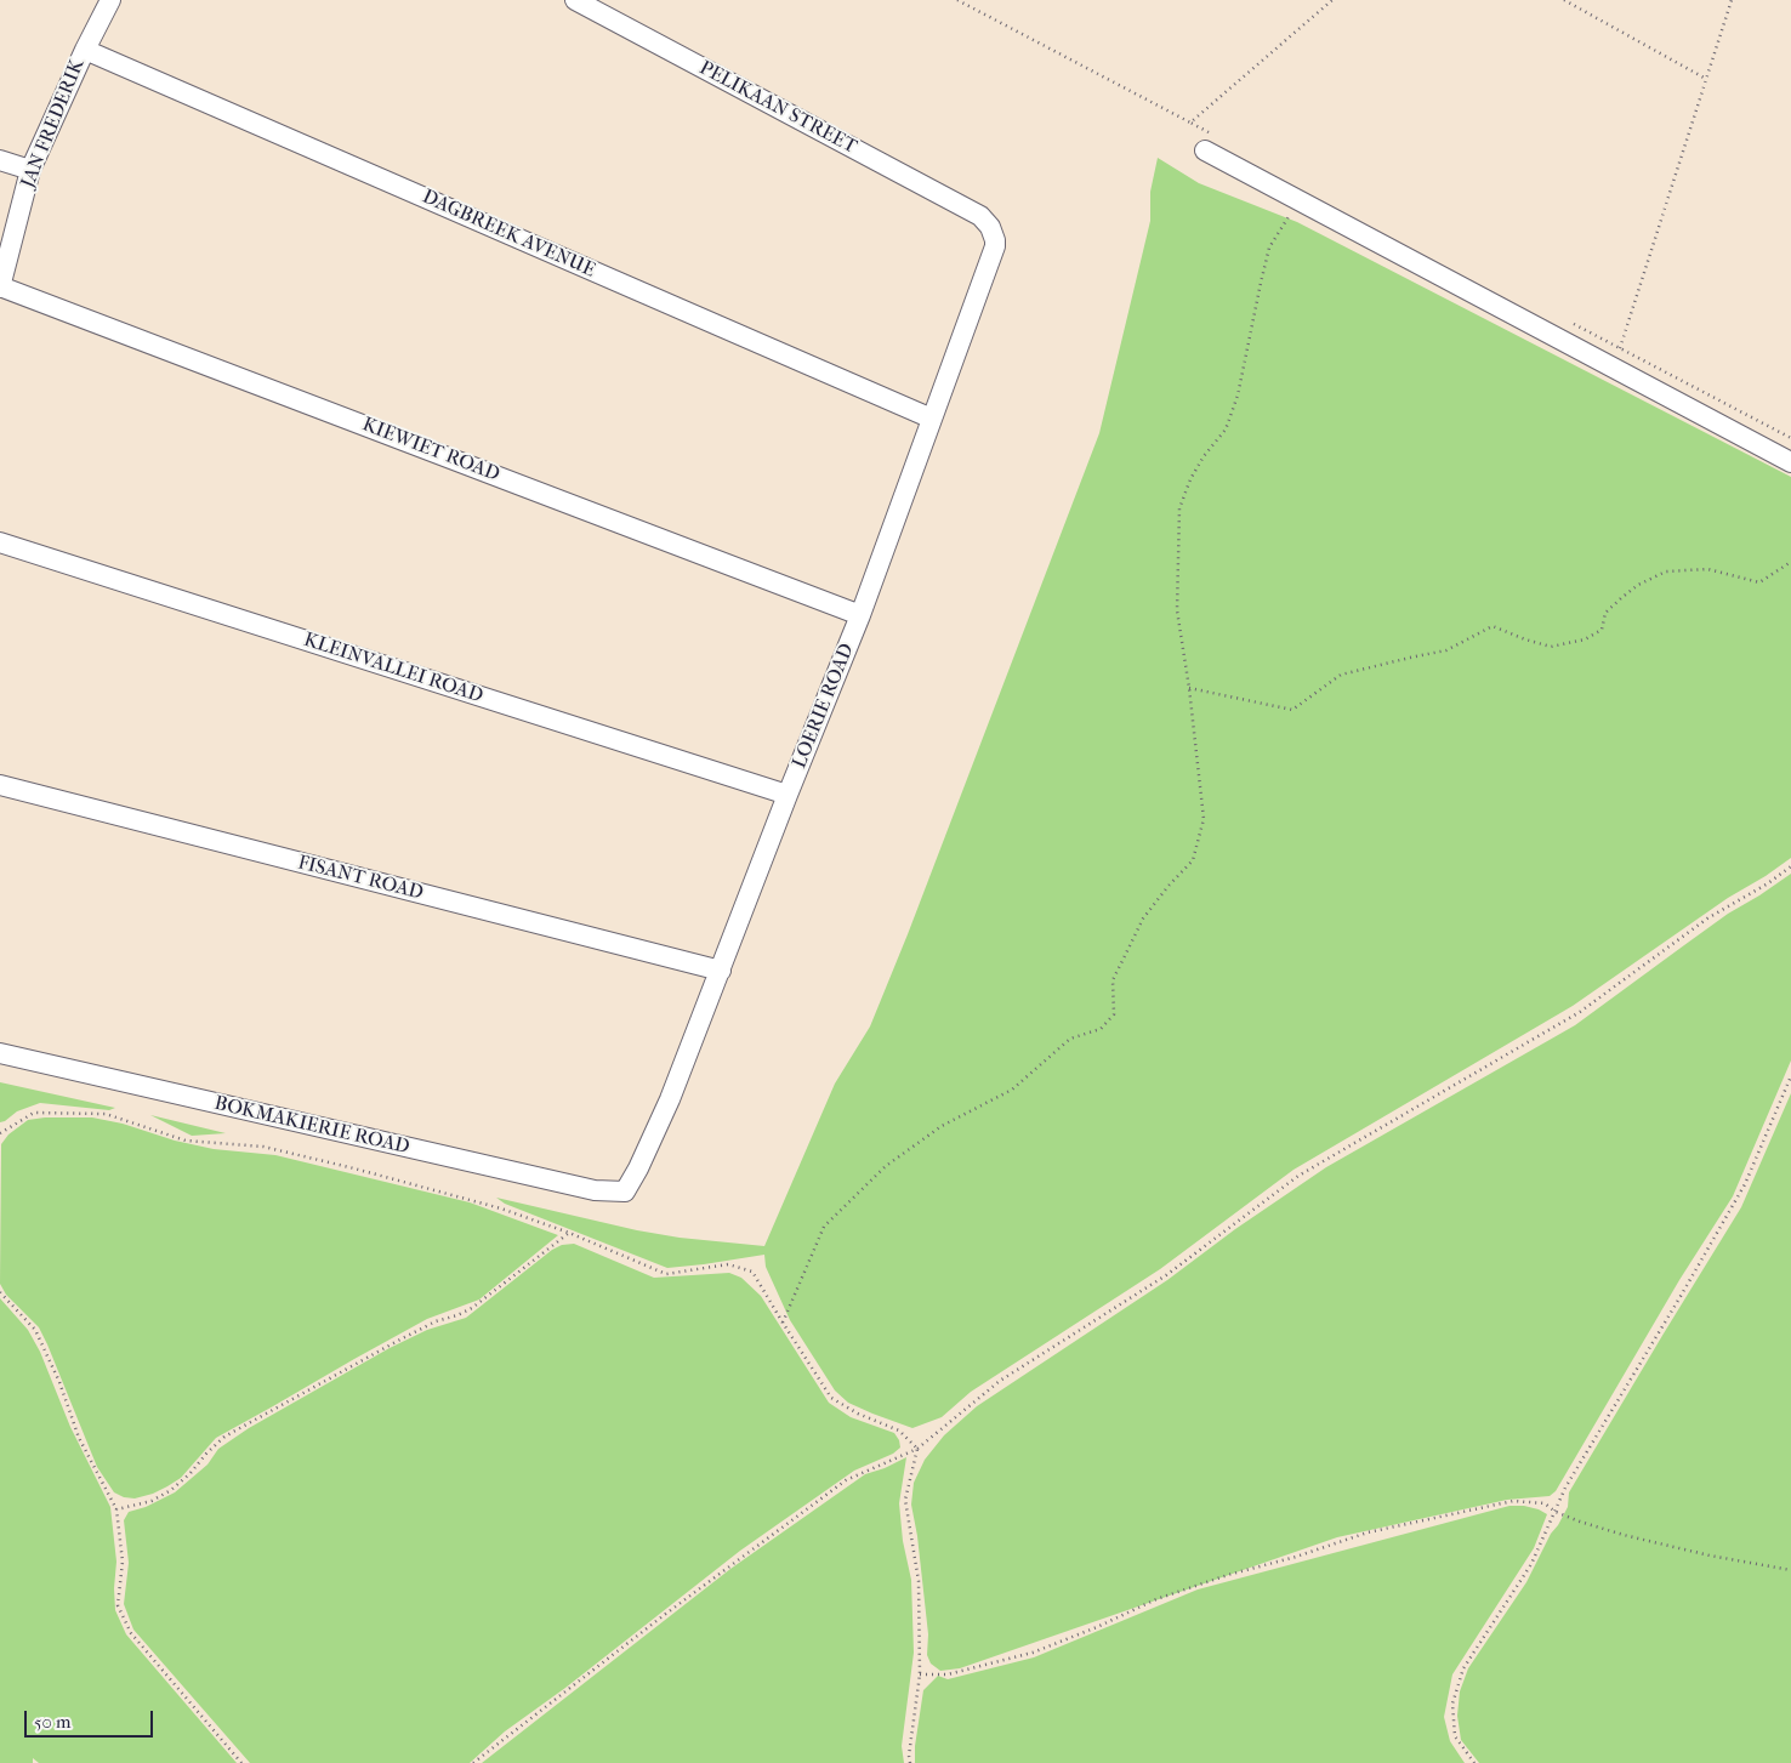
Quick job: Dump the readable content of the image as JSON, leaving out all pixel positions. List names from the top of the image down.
{
  "streets": {
    "street": [
      "PELIKAAN STREET",
      "JAN FREDERIK",
      "DAGBREEK AVENUE",
      "KIEWIET ROAD",
      "KLEINVALLEI ROAD",
      "LOERIE ROAD",
      "FISANT ROAD",
      "BOKMAKIERIE ROAD"
    ]
  },
  "crossings": [
    ["PELIKAAN STREET", "LOERIE ROAD"],
    ["JAN FREDERIK", "DAGBREEK AVENUE"],
    ["JAN FREDERIK", "KIEWIET ROAD"],
    ["DAGBREEK AVENUE", "LOERIE ROAD"],
    ["KIEWIET ROAD", "LOERIE ROAD"],
    ["KLEINVALLEI ROAD", "LOERIE ROAD"],
    ["LOERIE ROAD", "FISANT ROAD"],
    ["LOERIE ROAD", "BOKMAKIERIE ROAD"]
  ],
  "scale_bar": "50 m"
}
